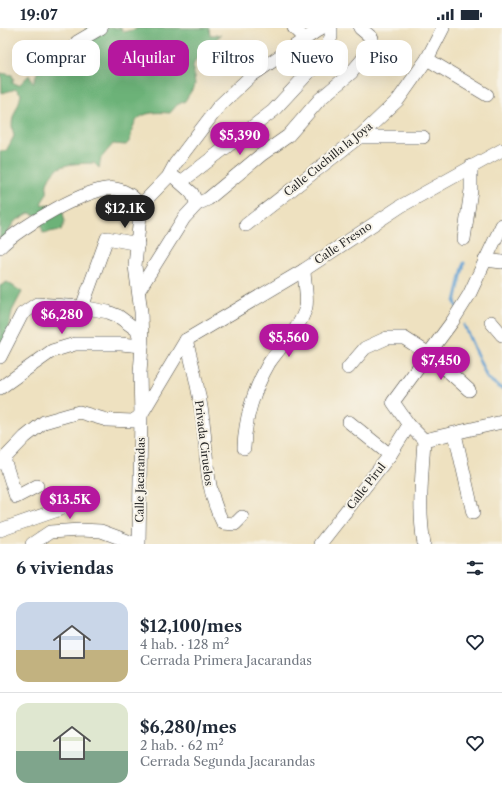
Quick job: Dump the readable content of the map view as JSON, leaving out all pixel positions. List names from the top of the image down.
{
  "streets": {
    "street": [
      "Calle Cuchilla la Joya",
      "Calle Fresno",
      "Privada Ciruelos",
      "Calle Jacarandas",
      "Calle Pirul"
    ]
  },
  "crossings": [
    ["Calle Fresno", "Privada Ciruelos"],
    ["Calle Fresno", "Calle Jacarandas"],
    ["Privada Ciruelos", "Calle Jacarandas"]
  ],
  "page": {
    "status": "19:07",
    "chip": [
      "Comprar",
      "Alquilar",
      "Filtros",
      "Nuevo",
      "Piso"
    ],
    "price": [
      "$5,390",
      "$12.1K",
      "$6,280",
      "$5,560",
      "$7,450",
      "$13.5K"
    ],
    "heading": "6 viviendas",
    "list": [
      {
        "name": "$12,100/mes",
        "note": "4 hab. · 128 m² · Cerrada Primera Jacarandas"
      },
      {
        "name": "$6,280/mes",
        "note": "2 hab. · 62 m² · Cerrada Segunda Jacarandas"
      }
    ]
  }
}
